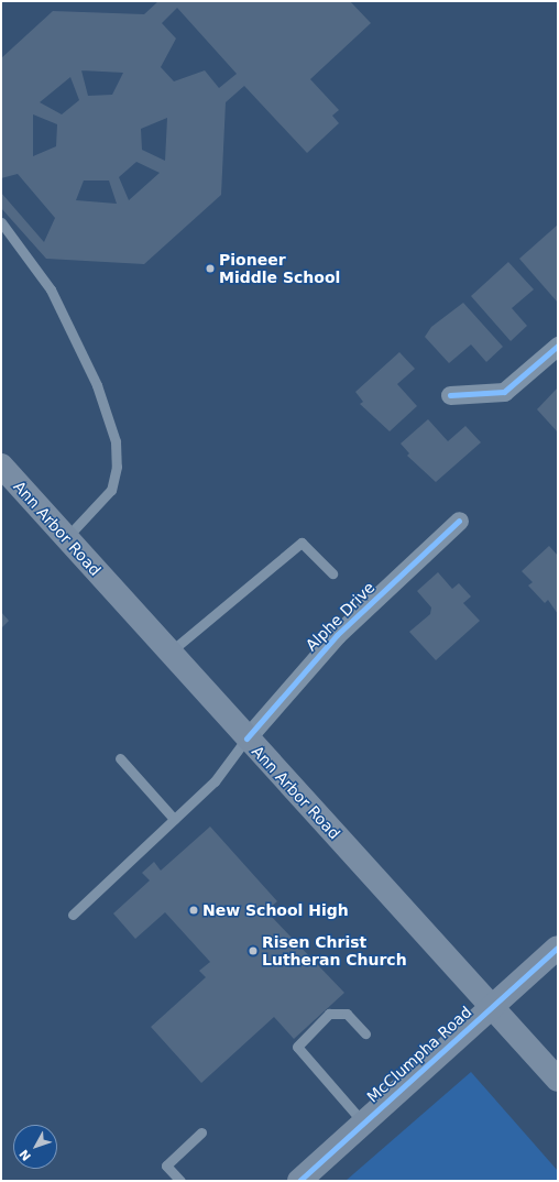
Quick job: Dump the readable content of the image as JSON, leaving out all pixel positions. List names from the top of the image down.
{
  "streets": {
    "main road": ["Ann Arbor Road", "McClumpha Road"],
    "street": ["Alphe Drive"]
  },
  "crossings": [
    ["Ann Arbor Road", "Alphe Drive"],
    ["Ann Arbor Road", "McClumpha Road"]
  ],
  "places": ["Pioneer Middle School", "New School High", "Risen Christ Lutheran Church"],
  "north": "bottom left"
}
